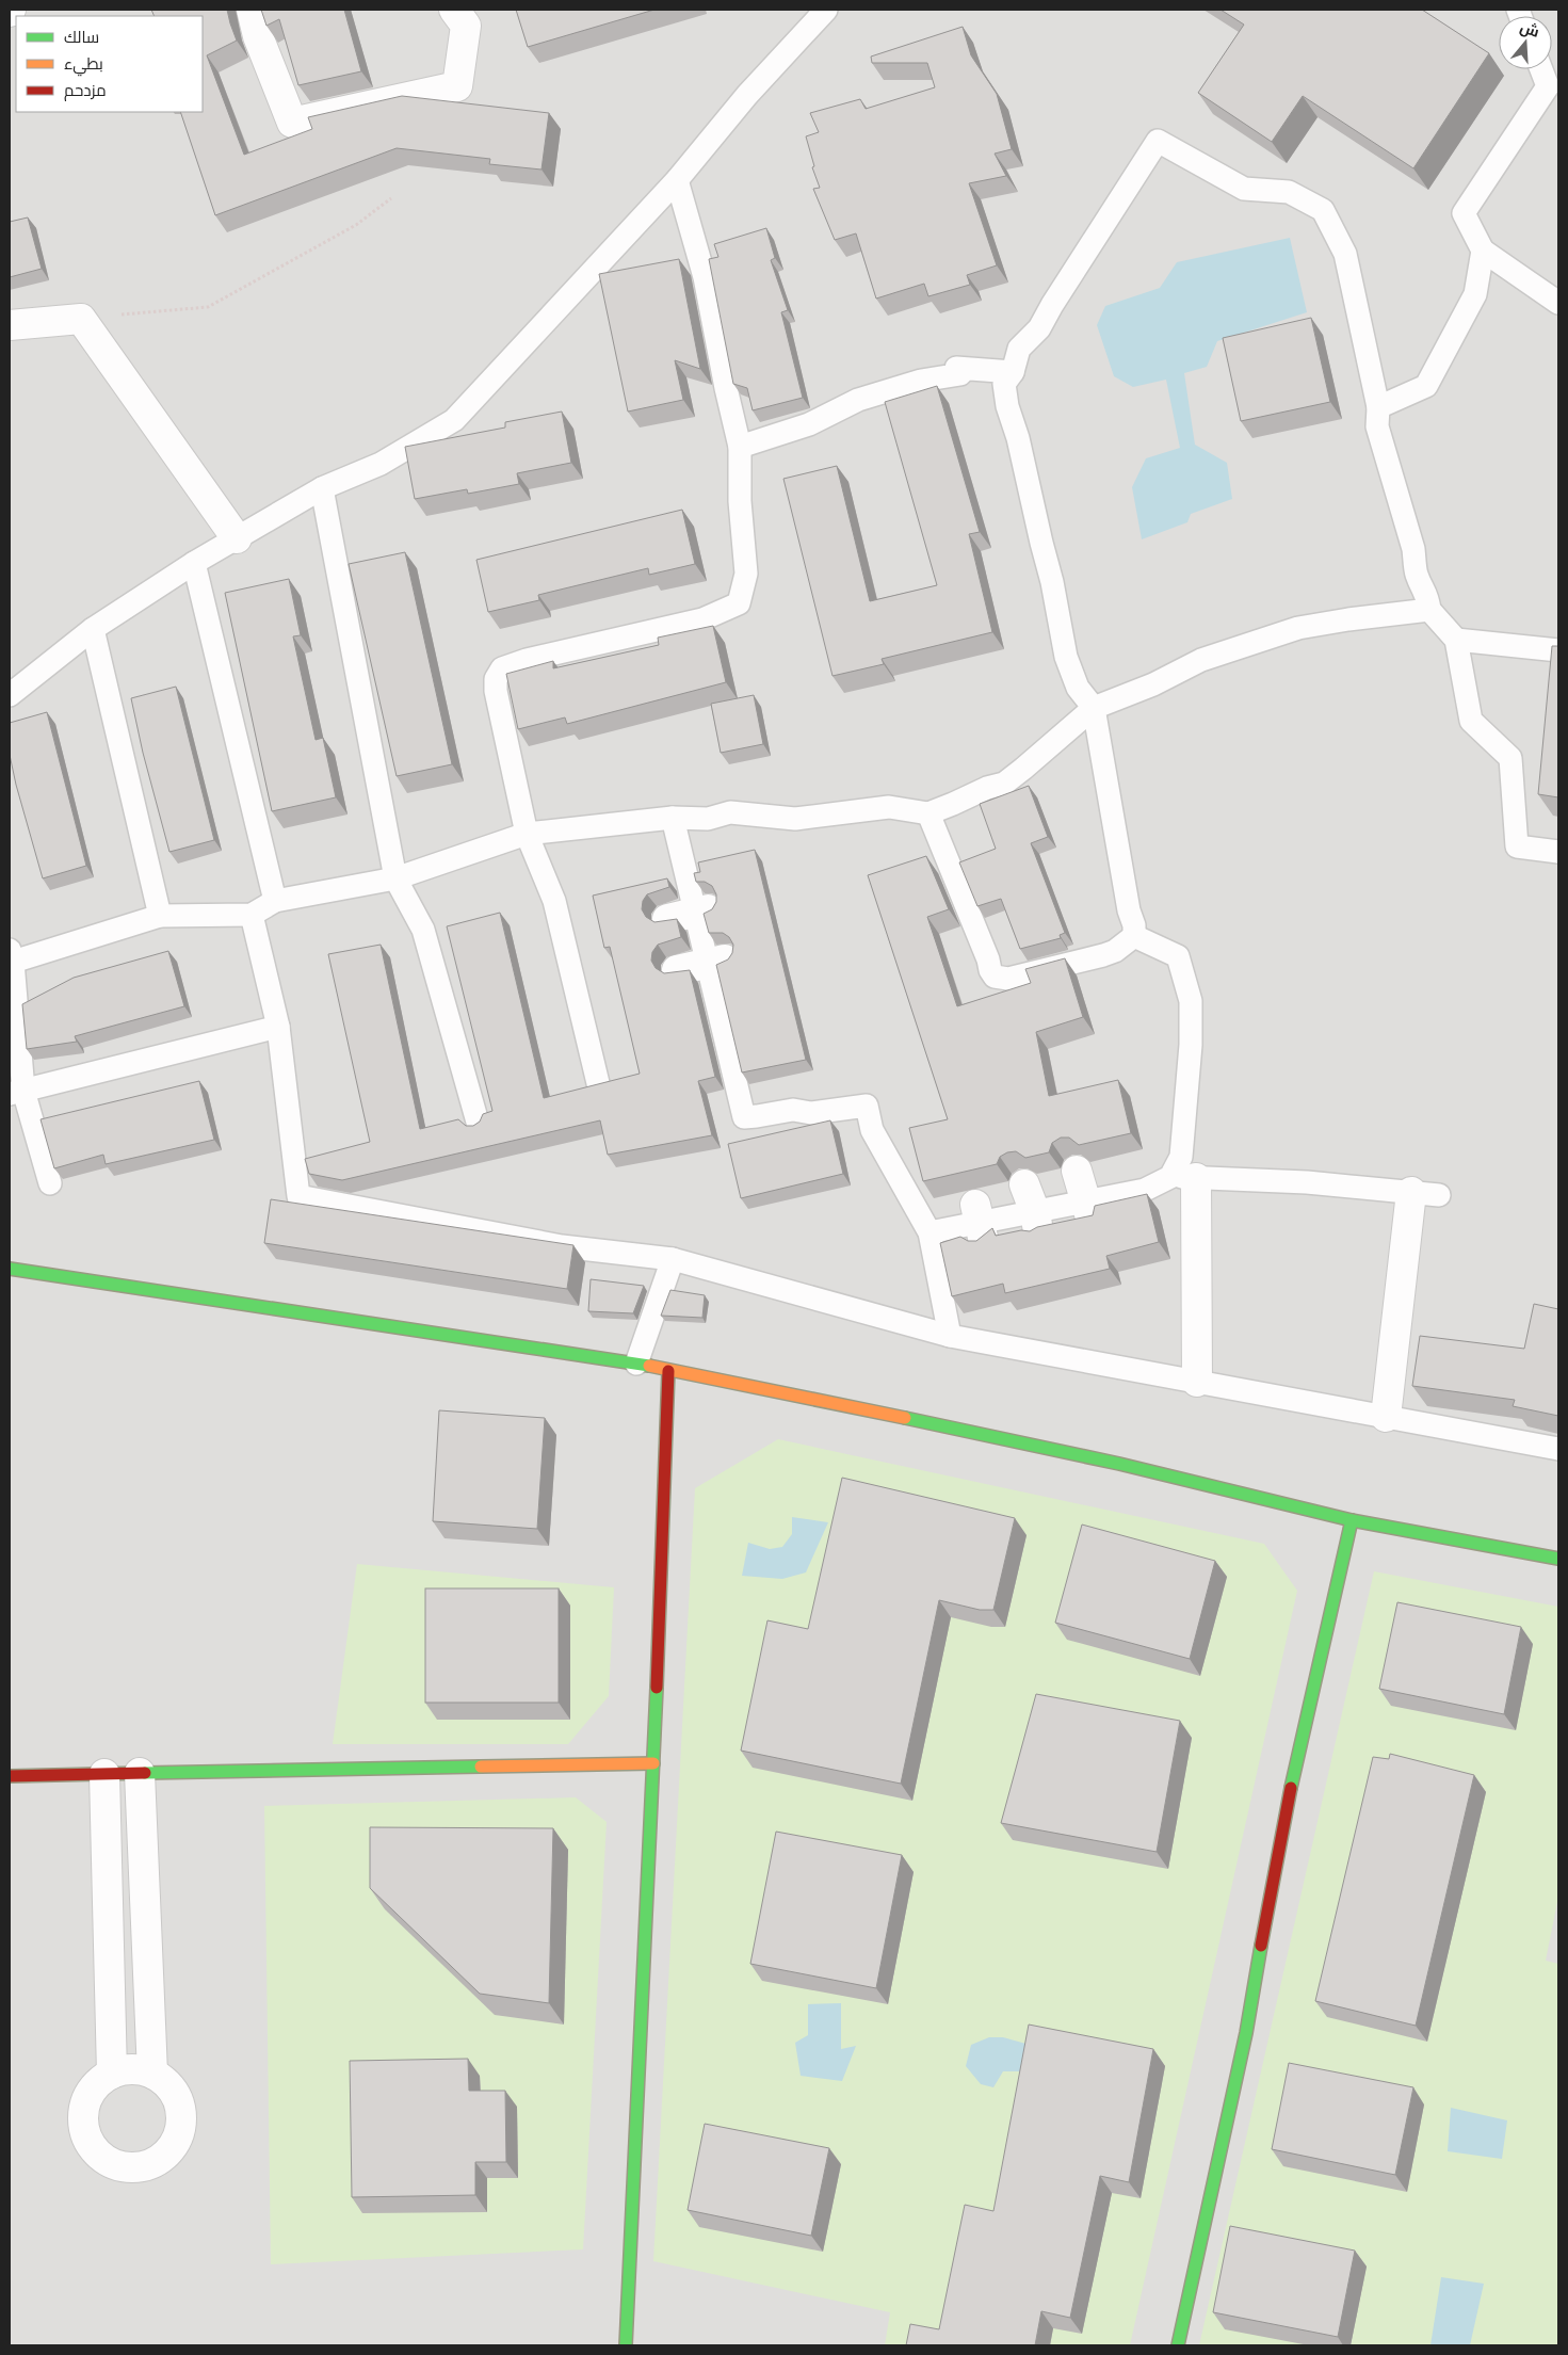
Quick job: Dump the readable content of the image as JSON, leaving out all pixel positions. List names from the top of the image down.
{
  "legend": ["سالك", "بطيء", "مزدحم"],
  "north": "top"
}
